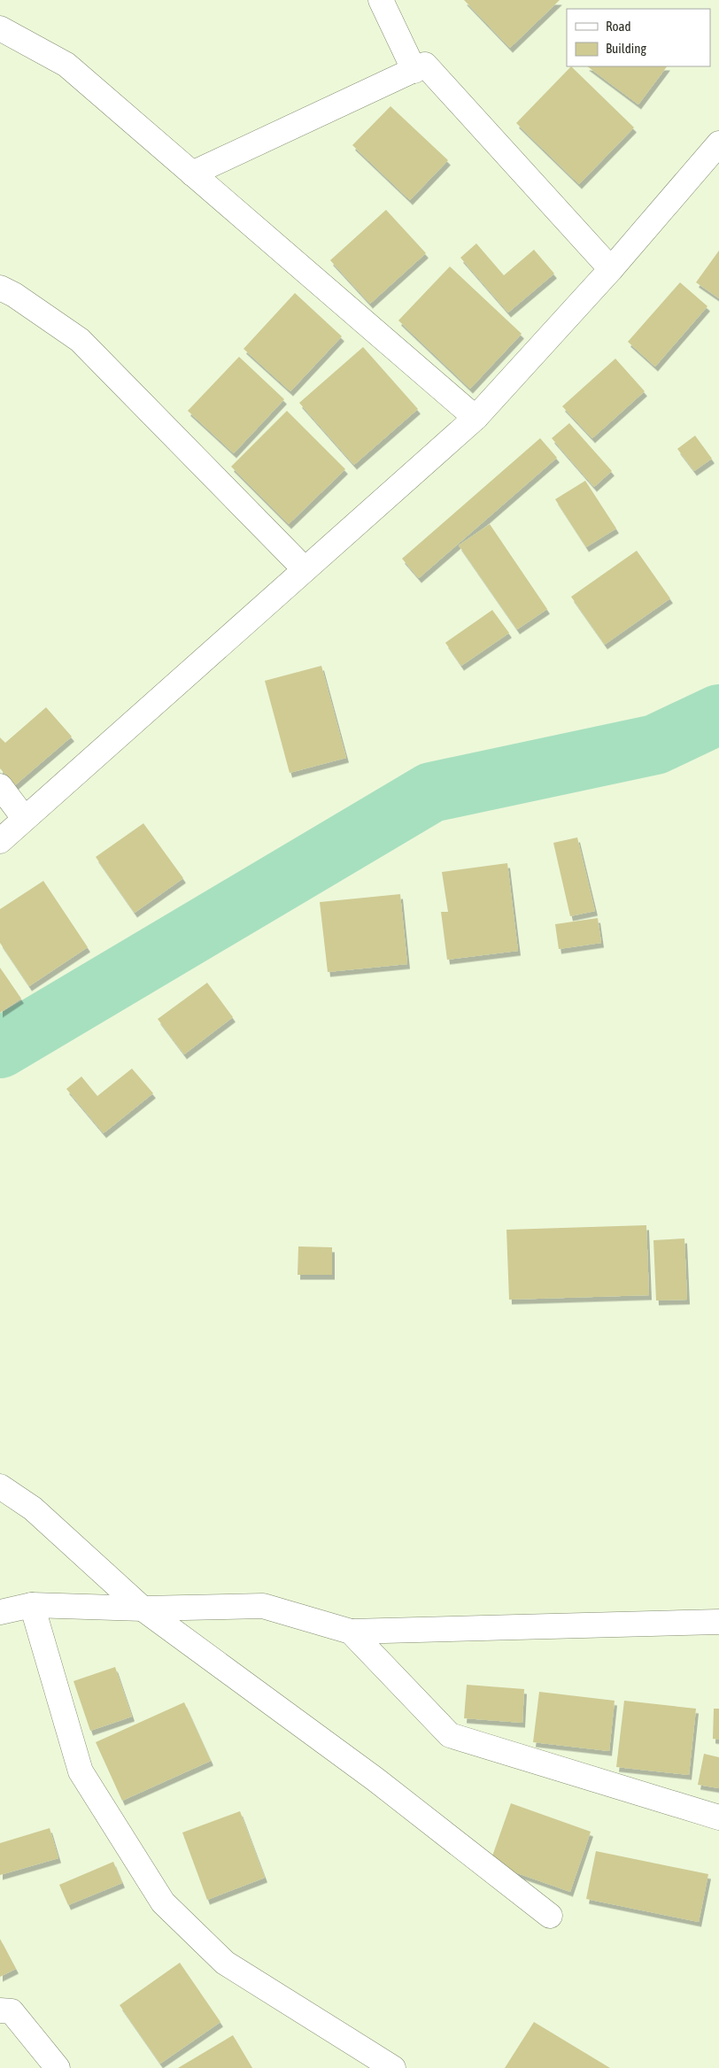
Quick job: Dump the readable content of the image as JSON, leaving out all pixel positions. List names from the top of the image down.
{
  "legend": ["Road", "Building"]
}
